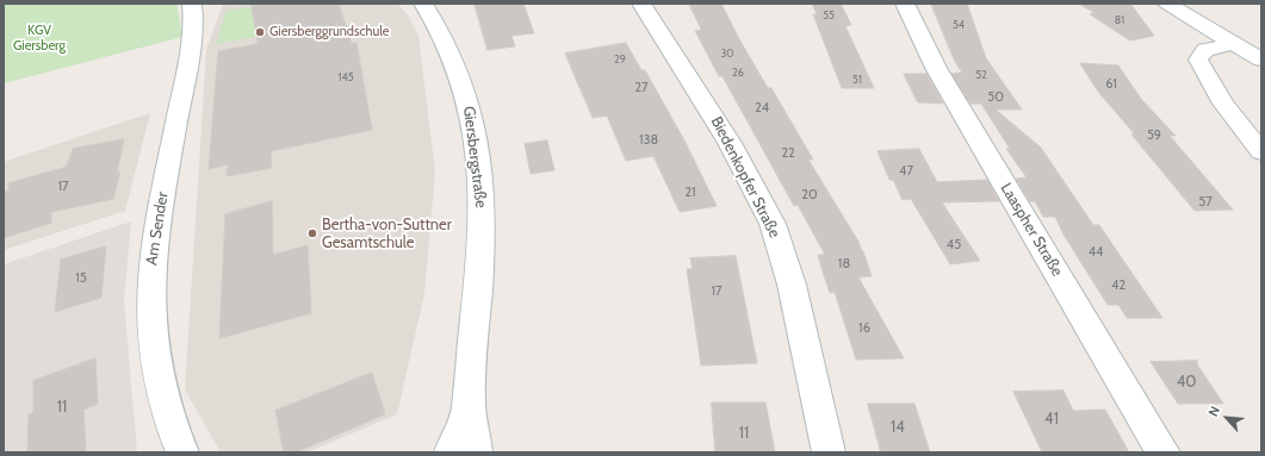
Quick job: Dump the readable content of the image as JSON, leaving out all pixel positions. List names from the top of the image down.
{
  "streets": {
    "street": [
      "Giersbergstraße",
      "Biedenkopfer Straße",
      "Am Sender",
      "Laaspher Straße"
    ]
  },
  "parks": ["KGV Giersberg"],
  "places": ["Giersberggrundschule", "Bertha-von-Suttner Gesamtschule"],
  "house_numbers": [
    "55",
    "81",
    "54",
    "30",
    "29",
    "26",
    "52",
    "145",
    "51",
    "61",
    "27",
    "50",
    "24",
    "59",
    "138",
    "22",
    "47",
    "17",
    "21",
    "20",
    "57",
    "45",
    "44",
    "18",
    "15",
    "42",
    "17",
    "16",
    "40",
    "11",
    "41",
    "14",
    "11"
  ],
  "north": "top left"
}
